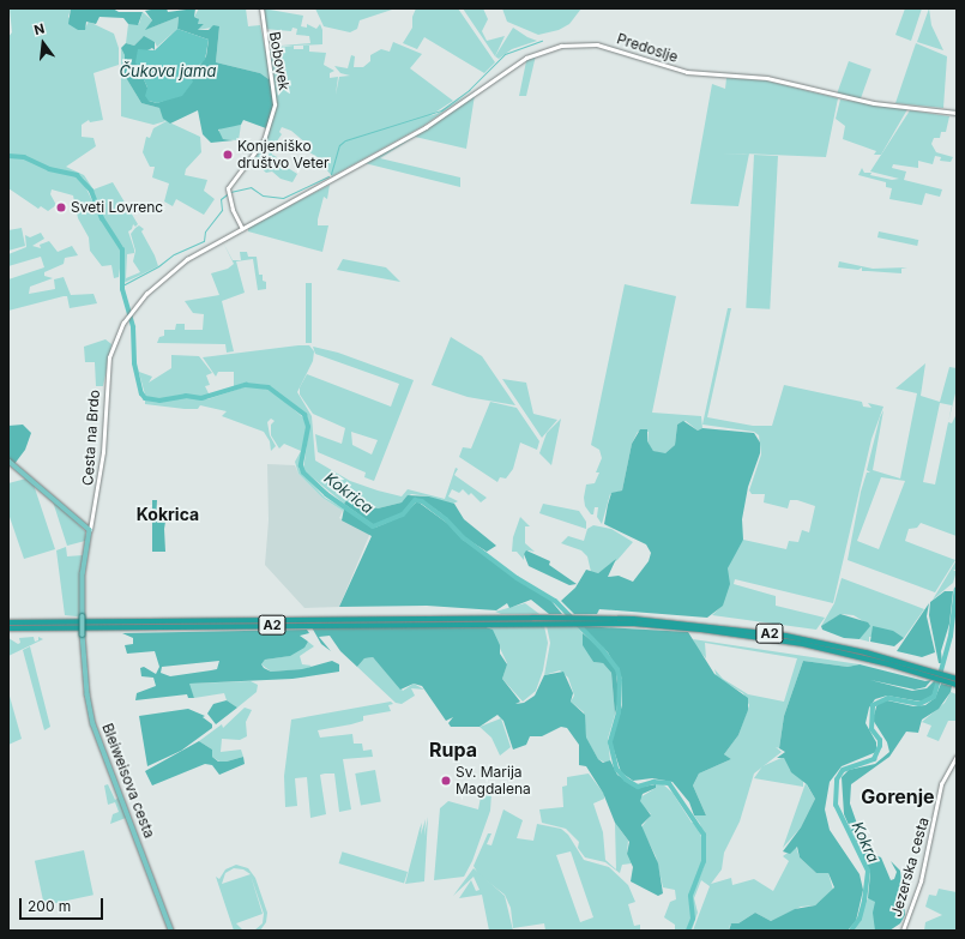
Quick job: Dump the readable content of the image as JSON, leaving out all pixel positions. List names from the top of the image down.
{
  "streets": {
    "highway": ["A2"],
    "main road": ["Bleiweisova cesta"],
    "street": [
      "Predoslje",
      "Bobovek",
      "Cesta na Brdo",
      "Jezerska cesta"
    ]
  },
  "crossings": [
    ["Predoslje", "Bobovek"],
    ["Predoslje", "Cesta na Brdo"],
    ["Bobovek", "Cesta na Brdo"],
    ["Cesta na Brdo", "Bleiweisova cesta"]
  ],
  "districts": ["Kokrica", "Rupa", "Gorenje"],
  "water": ["Čukova jama", "Kokrica", "Kokra"],
  "places": ["Konjeniško društvo Veter", "Sveti Lovrenc", "Sv. Marija Magdalena"],
  "scale_bar": "200 m",
  "north": "top"
}
